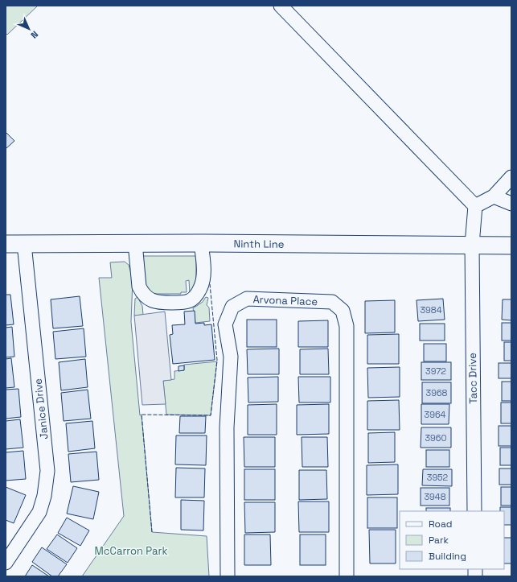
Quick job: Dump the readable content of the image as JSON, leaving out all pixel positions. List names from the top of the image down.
{
  "streets": {
    "main road": ["Ninth Line"],
    "street": ["Arvona Place", "Tacc Drive", "Janice Drive"]
  },
  "crossings": [
    ["Ninth Line", "Tacc Drive"],
    ["Ninth Line", "Janice Drive"]
  ],
  "parks": ["McCarron Park"],
  "house_numbers": [
    "3984",
    "3972",
    "3968",
    "3964",
    "3960",
    "3952",
    "3948"
  ],
  "legend": ["Road", "Park", "Building"],
  "north": "bottom right"
}
